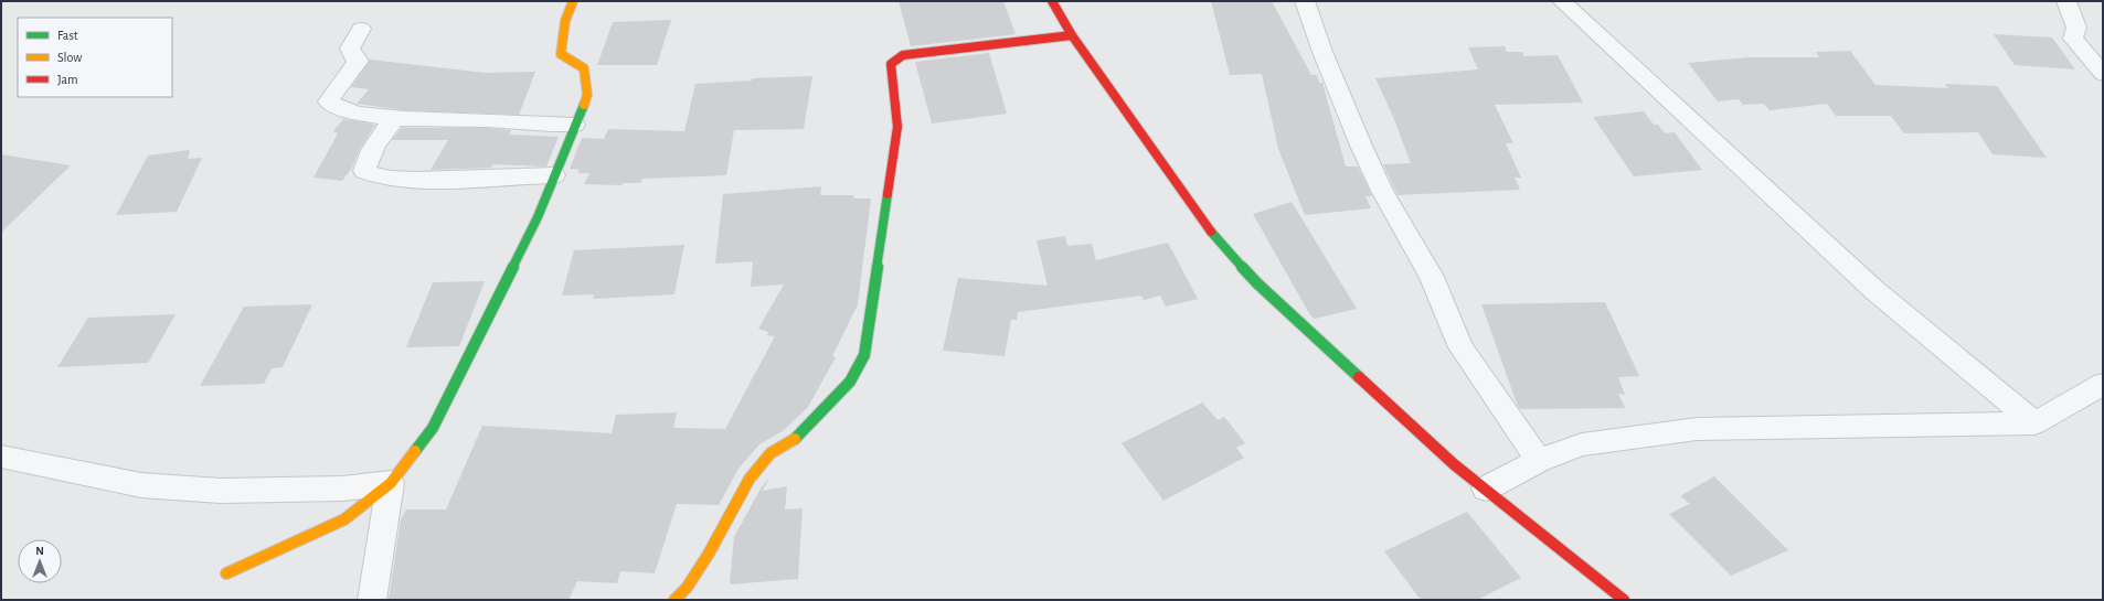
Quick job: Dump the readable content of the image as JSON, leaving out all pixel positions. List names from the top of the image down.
{
  "legend": ["Fast", "Slow", "Jam"],
  "north": "top"
}
